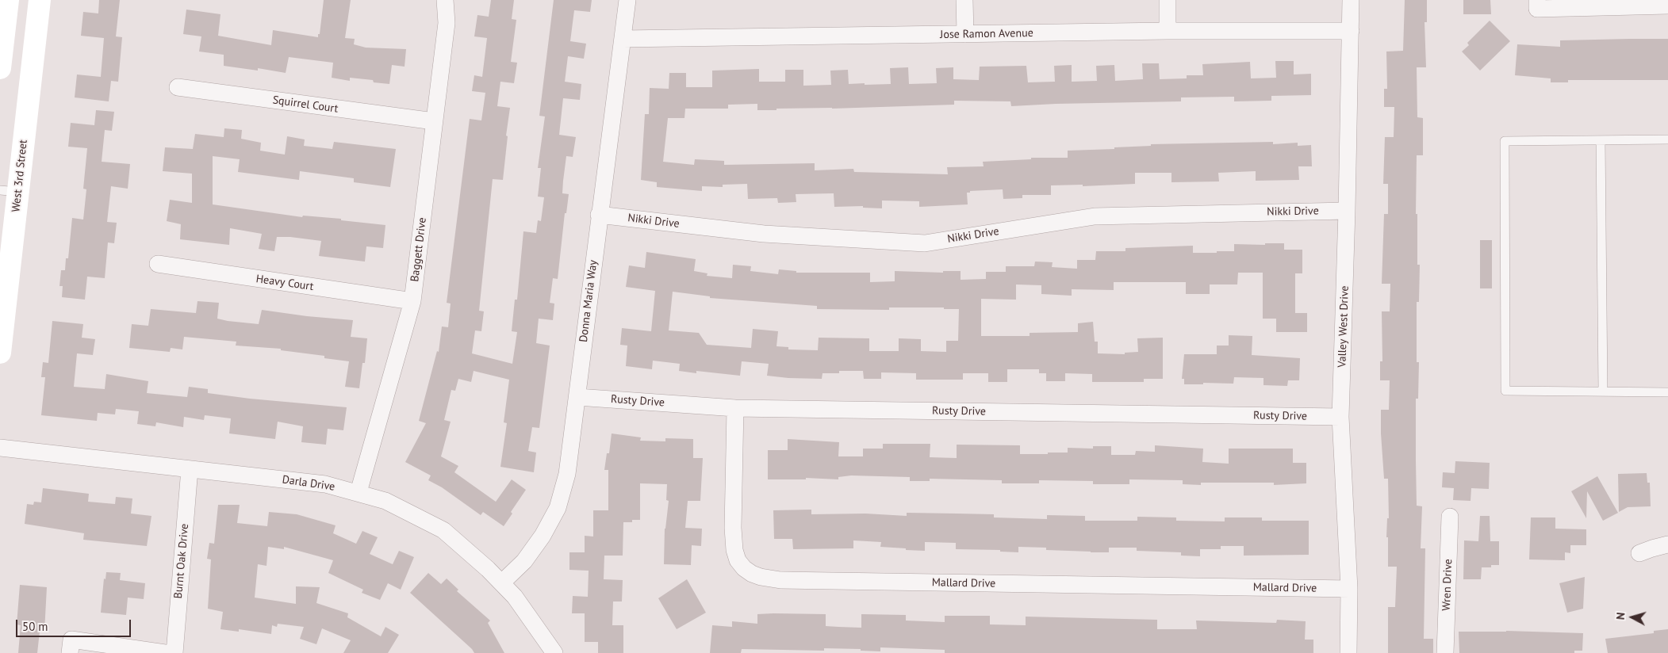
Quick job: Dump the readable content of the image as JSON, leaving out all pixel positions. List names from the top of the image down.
{
  "streets": {
    "main road": ["West 3rd Street"],
    "street": [
      "Jose Ramon Avenue",
      "Squirrel Court",
      "Nikki Drive",
      "Baggett Drive",
      "Heavy Court",
      "Donna Maria Way",
      "Valley West Drive",
      "Rusty Drive",
      "Darla Drive",
      "Burnt Oak Drive",
      "Mallard Drive",
      "Wren Drive"
    ]
  },
  "crossings": [
    ["Jose Ramon Avenue", "Donna Maria Way"],
    ["Jose Ramon Avenue", "Valley West Drive"],
    ["Squirrel Court", "Baggett Drive"],
    ["Nikki Drive", "Donna Maria Way"],
    ["Nikki Drive", "Valley West Drive"],
    ["Baggett Drive", "Heavy Court"],
    ["Baggett Drive", "Darla Drive"],
    ["Donna Maria Way", "Rusty Drive"],
    ["Donna Maria Way", "Darla Drive"],
    ["Valley West Drive", "Rusty Drive"],
    ["Valley West Drive", "Mallard Drive"],
    ["Rusty Drive", "Mallard Drive"],
    ["Darla Drive", "Burnt Oak Drive"]
  ],
  "scale_bar": "50 m",
  "north": "left"
}
